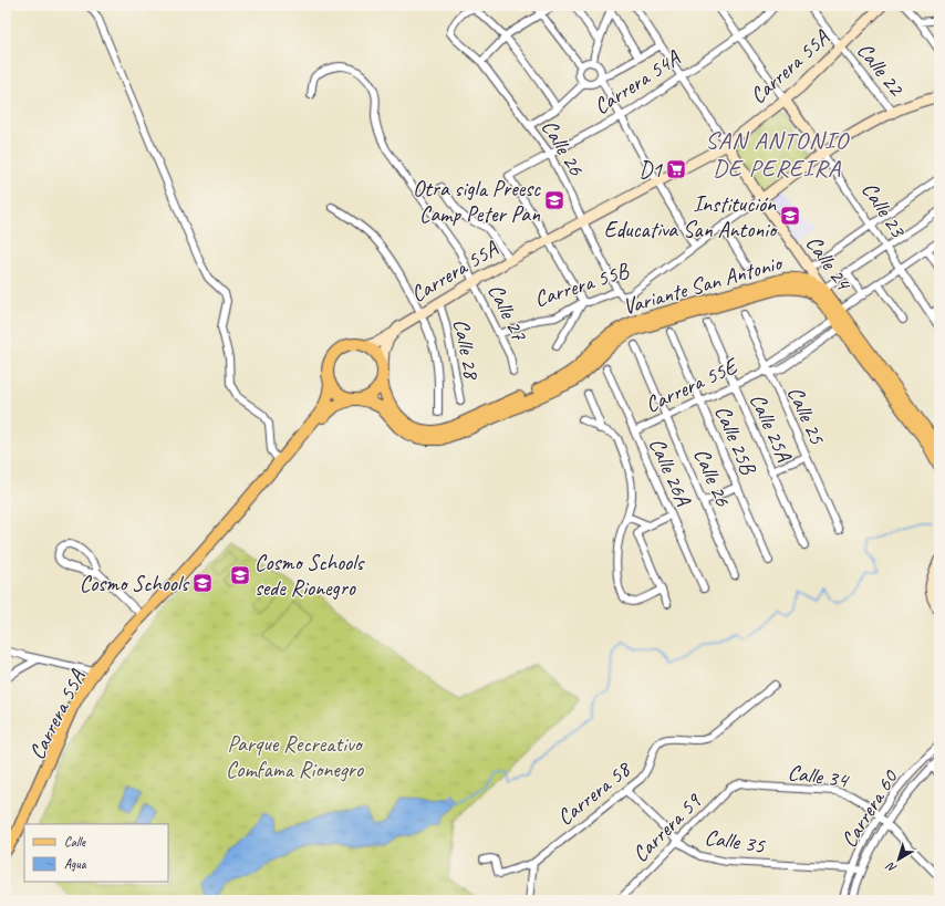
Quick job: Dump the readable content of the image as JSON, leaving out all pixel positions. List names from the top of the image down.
{
  "streets": {
    "main road": [
      "Carrera 55A",
      "Calle 23",
      "Calle 24",
      "Carrera 55B",
      "Variante San Antonio"
    ],
    "street": [
      "Calle 22",
      "Carrera 54A",
      "Calle 26",
      "Calle 27",
      "Calle 28",
      "Carrera 55E",
      "Calle 25",
      "Calle 25A",
      "Calle 25B",
      "Calle 26A",
      "Calle 34",
      "Carrera 58",
      "Carrera 60",
      "Carrera 59",
      "Calle 35"
    ]
  },
  "crossings": [
    ["Carrera 55A", "Calle 22"],
    ["Carrera 55A", "Carrera 54A"],
    ["Carrera 55A", "Calle 26"],
    ["Carrera 55A", "Calle 23"],
    ["Carrera 55A", "Calle 24"],
    ["Carrera 55A", "Variante San Antonio"],
    ["Carrera 55A", "Calle 27"],
    ["Carrera 55A", "Calle 28"],
    ["Calle 22", "Carrera 55B"],
    ["Carrera 54A", "Calle 26"],
    ["Carrera 54A", "Calle 23"],
    ["Carrera 54A", "Calle 24"],
    ["Calle 26", "Carrera 55B"],
    ["Calle 26", "Carrera 55E"],
    ["Calle 23", "Carrera 55B"],
    ["Calle 23", "Carrera 55E"],
    ["Calle 24", "Carrera 55B"],
    ["Calle 24", "Variante San Antonio"],
    ["Calle 24", "Carrera 55E"],
    ["Carrera 55B", "Calle 27"],
    ["Carrera 55E", "Calle 25"],
    ["Carrera 55E", "Calle 25A"],
    ["Carrera 55E", "Calle 25B"],
    ["Carrera 55E", "Calle 26A"],
    ["Calle 34", "Carrera 60"],
    ["Calle 34", "Carrera 59"],
    ["Carrera 58", "Calle 35"],
    ["Carrera 60", "Calle 35"],
    ["Carrera 59", "Calle 35"]
  ],
  "districts": ["SAN ANTONIO DE PEREIRA"],
  "parks": ["Parque Recreativo Comfama Rionegro"],
  "places": {
    "supermarket": ["D1"],
    "school or university": [
      "Otra sigla Preesc Camp Peter Pan",
      "Institución Educativa San Antonio",
      "Cosmo Schools sede Rionegro",
      "Cosmo Schools"
    ]
  },
  "legend": ["Calle", "Agua"],
  "north": "bottom left"
}
